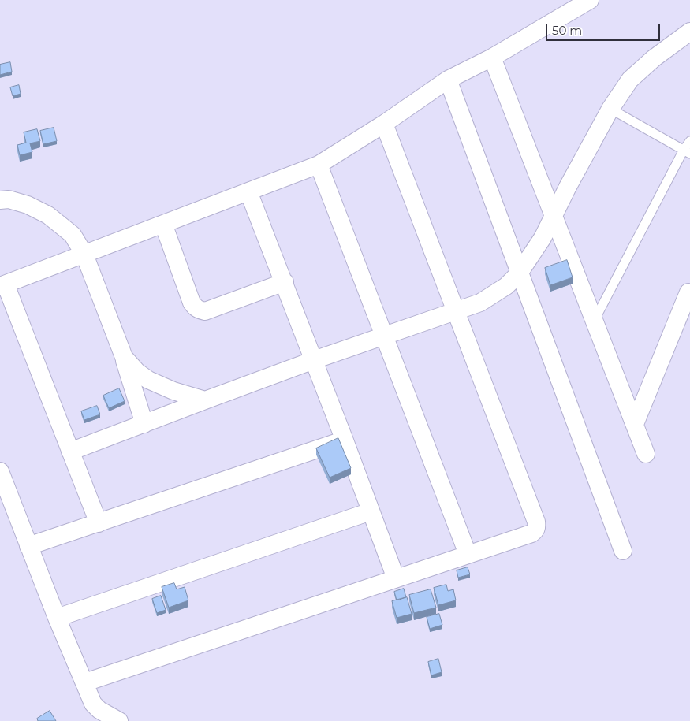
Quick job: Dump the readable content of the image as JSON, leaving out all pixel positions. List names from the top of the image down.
{
  "scale_bar": "50 m"
}
